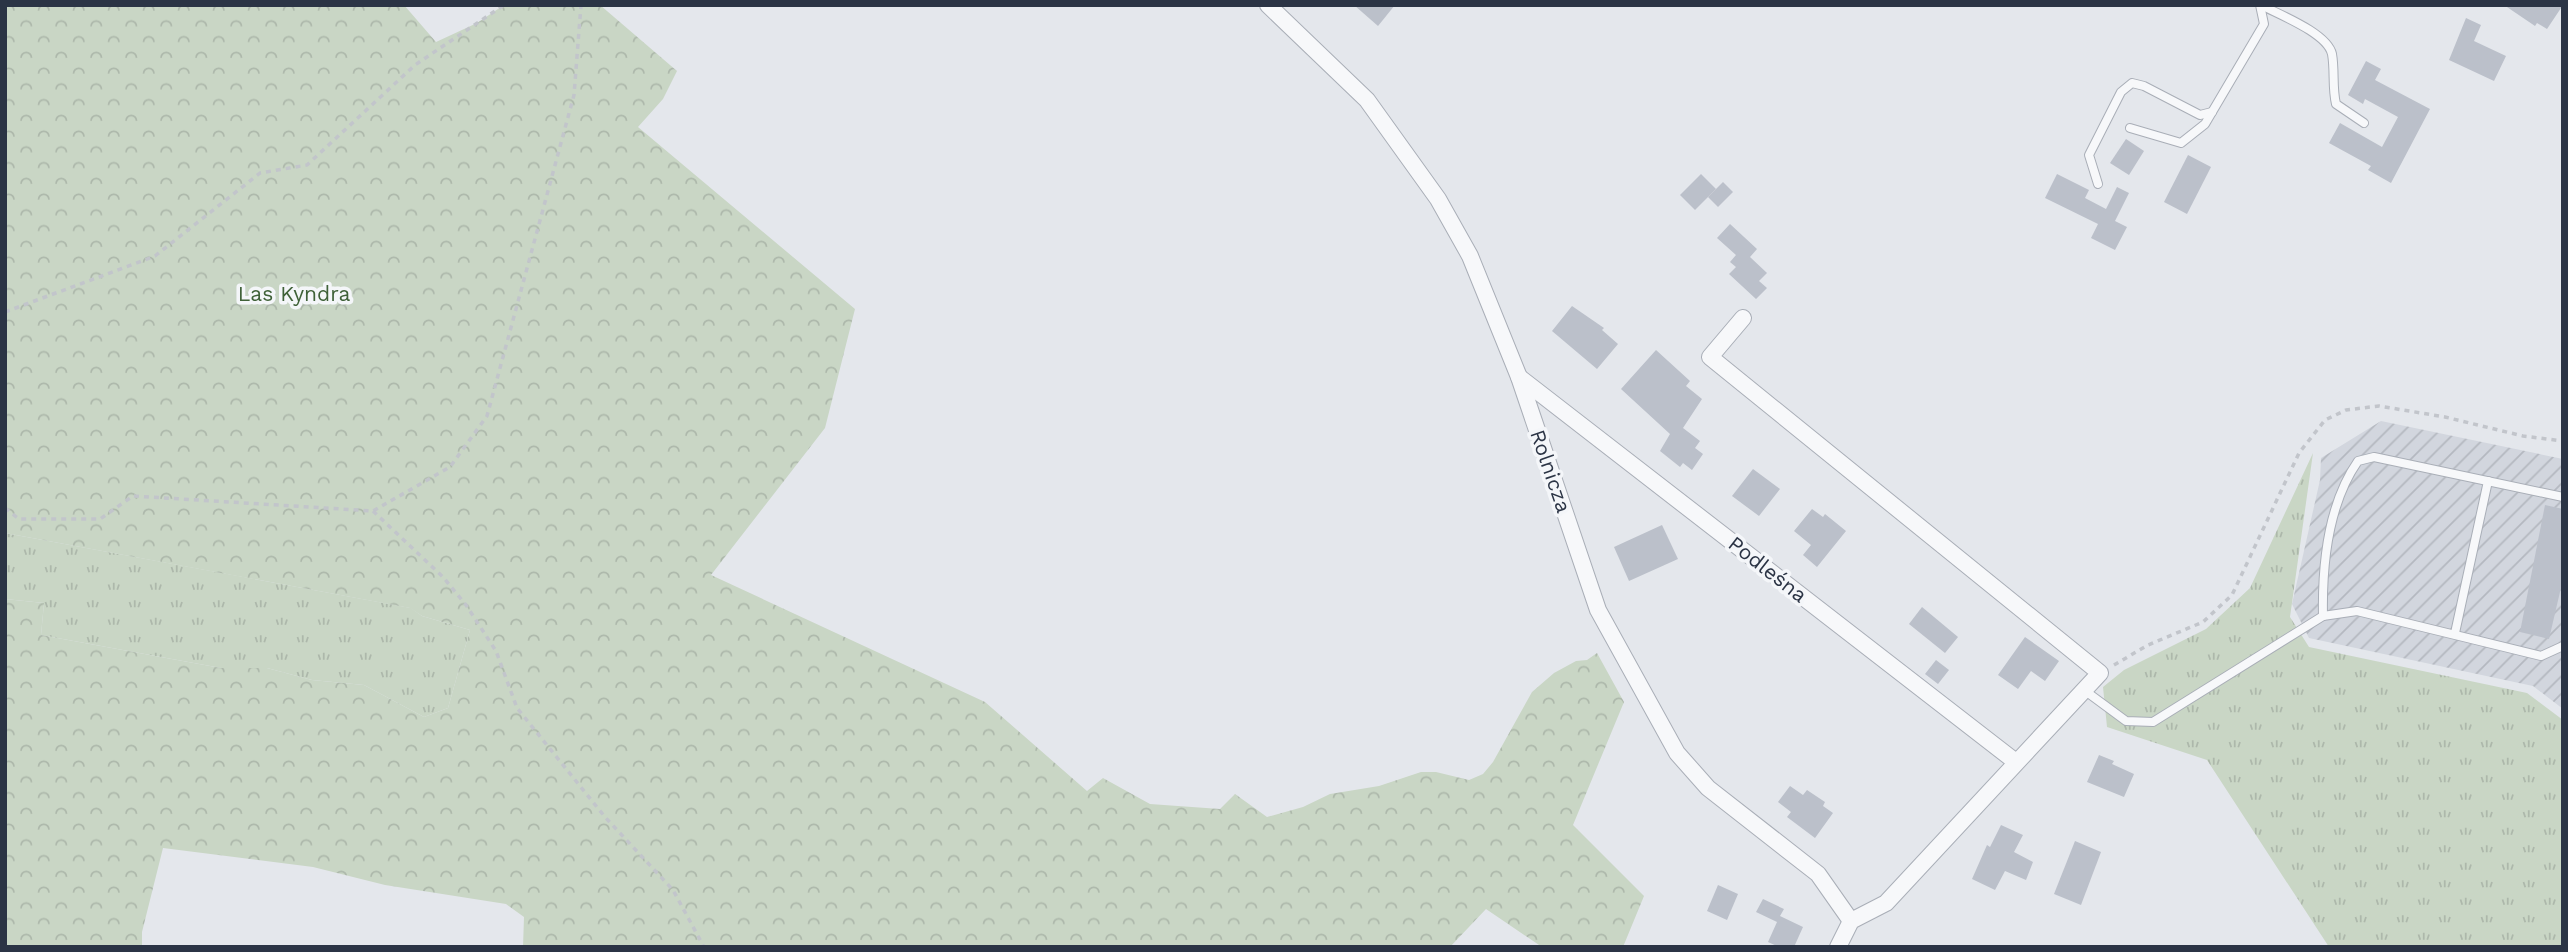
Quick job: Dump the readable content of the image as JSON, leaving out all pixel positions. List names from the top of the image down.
{
  "streets": {
    "street": ["Rolnicza", "Podleśna"]
  },
  "crossings": [
    ["Rolnicza", "Podleśna"]
  ],
  "parks": ["Las Kyndra"]
}
